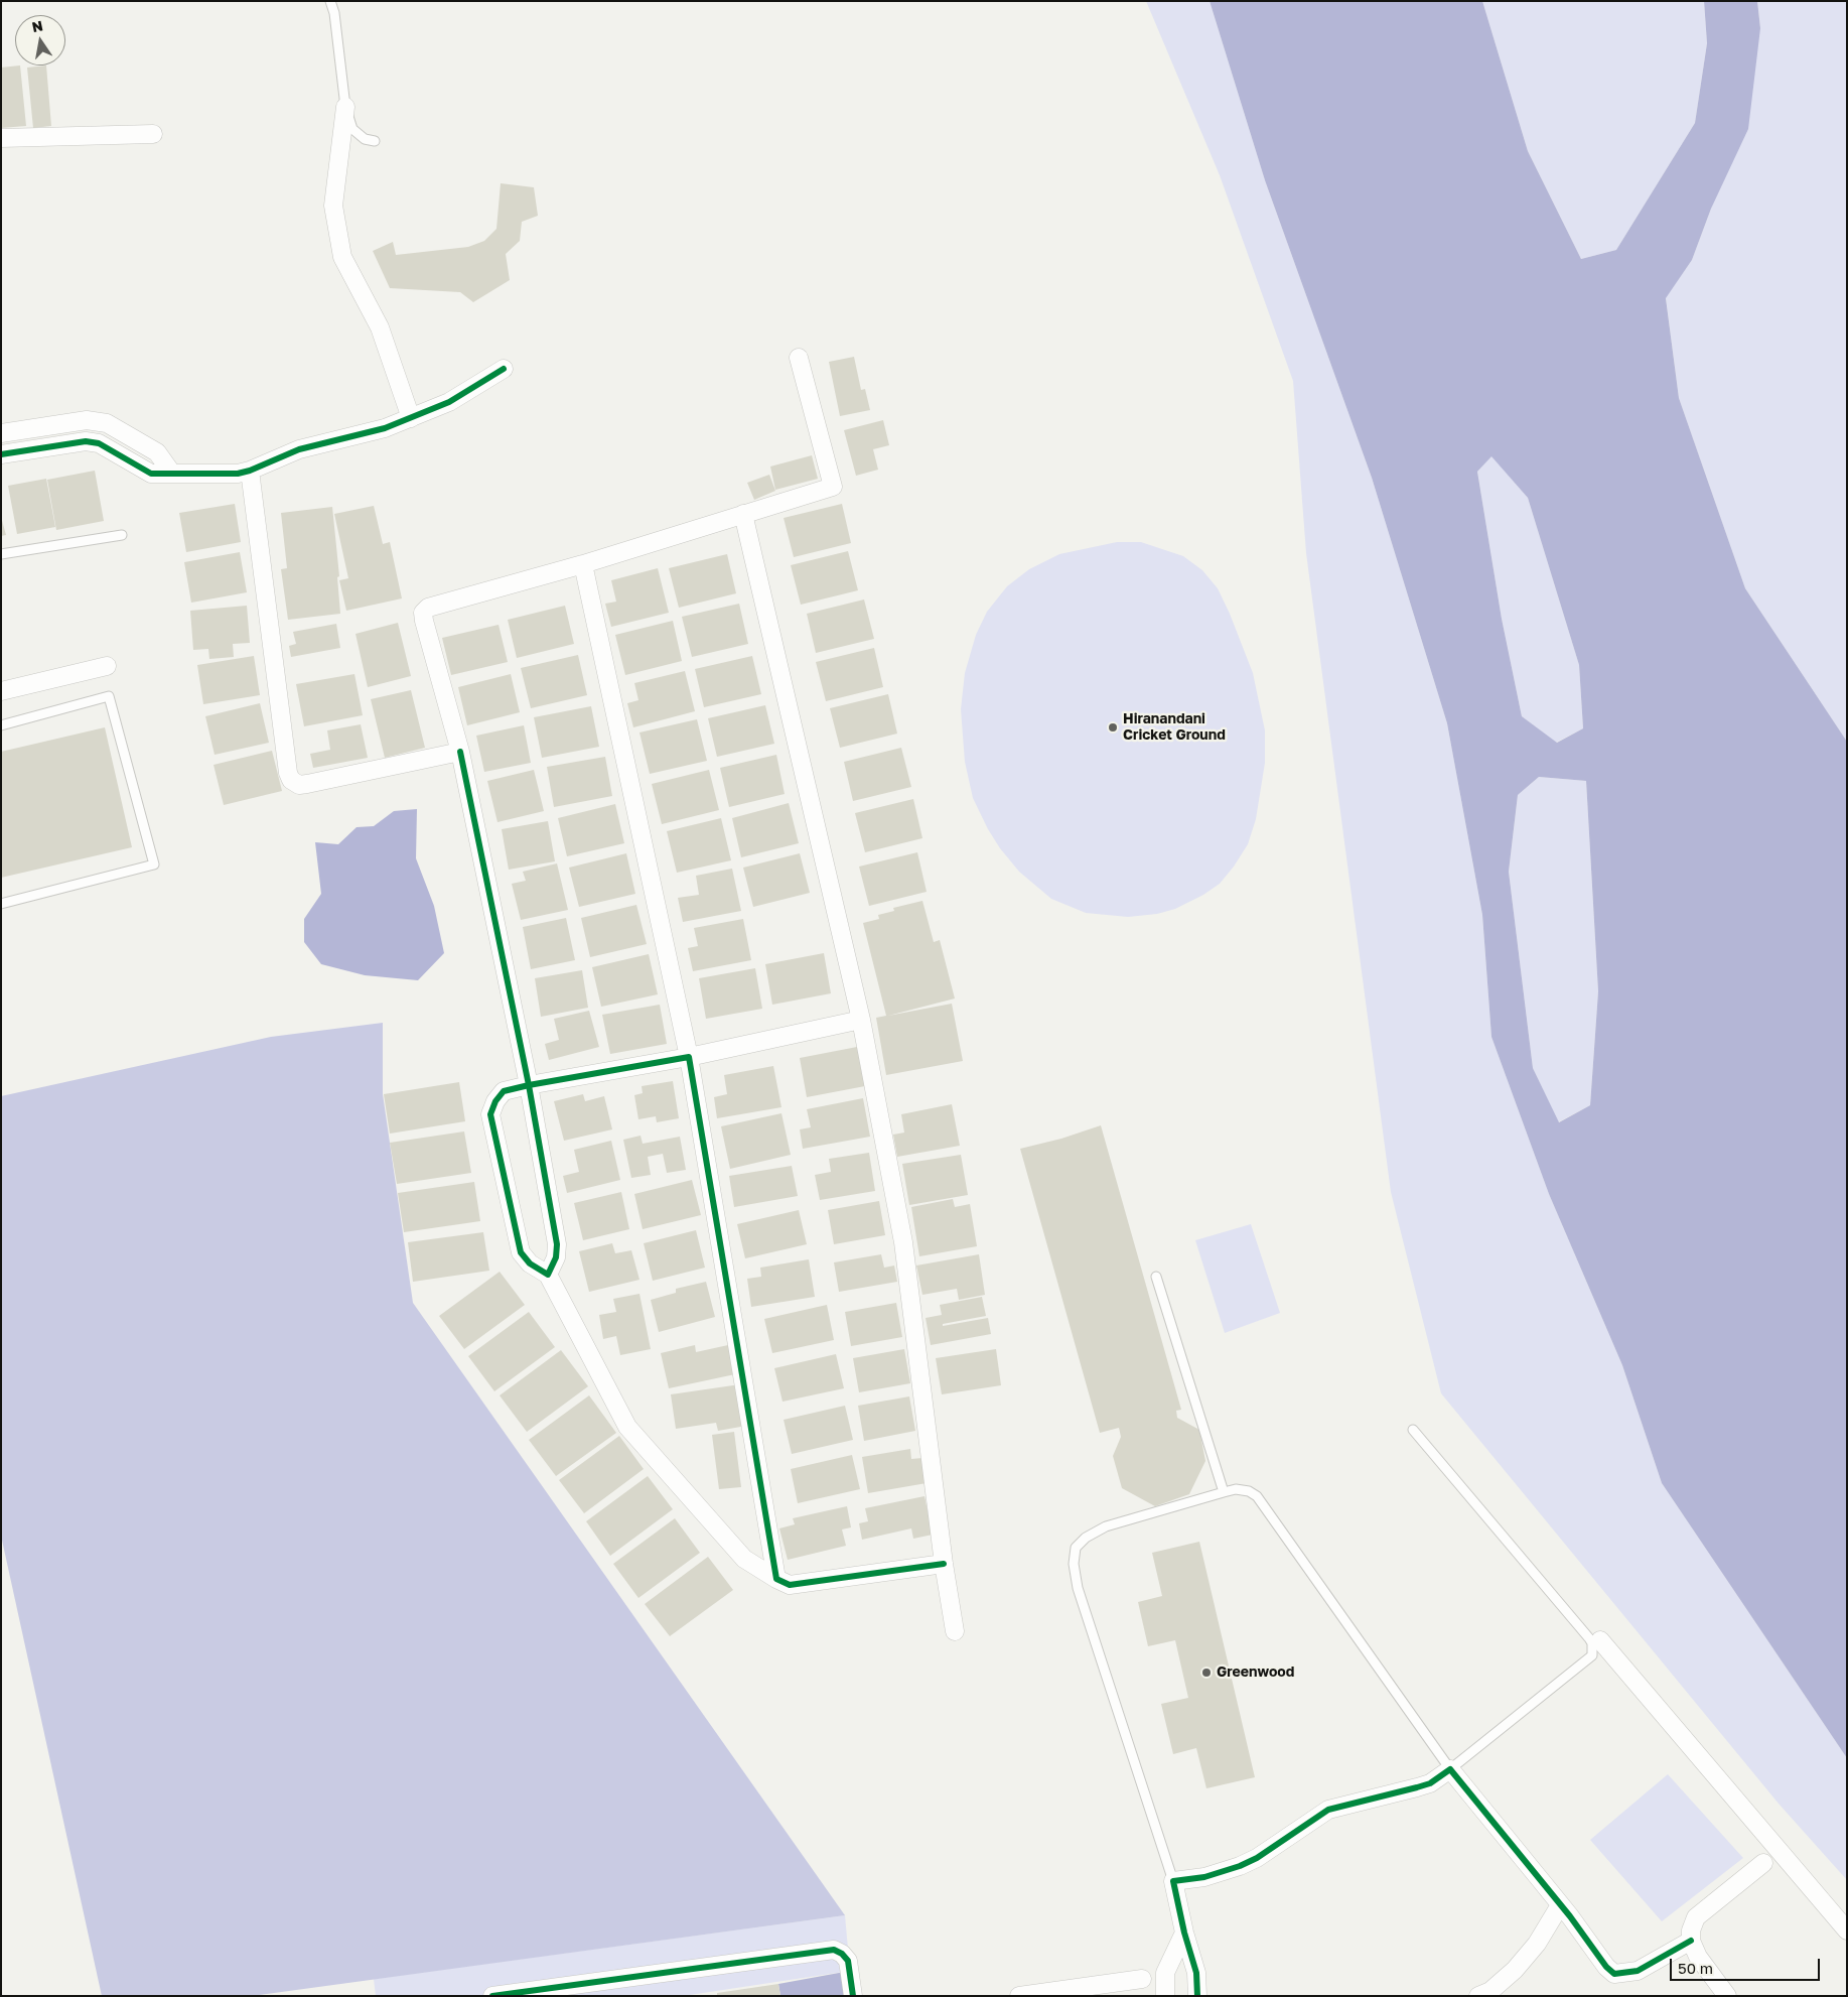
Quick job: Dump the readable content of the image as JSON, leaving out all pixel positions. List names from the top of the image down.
{
  "places": ["Hiranandani Cricket Ground", "Greenwood"],
  "scale_bar": "50 m",
  "north": "top"
}
